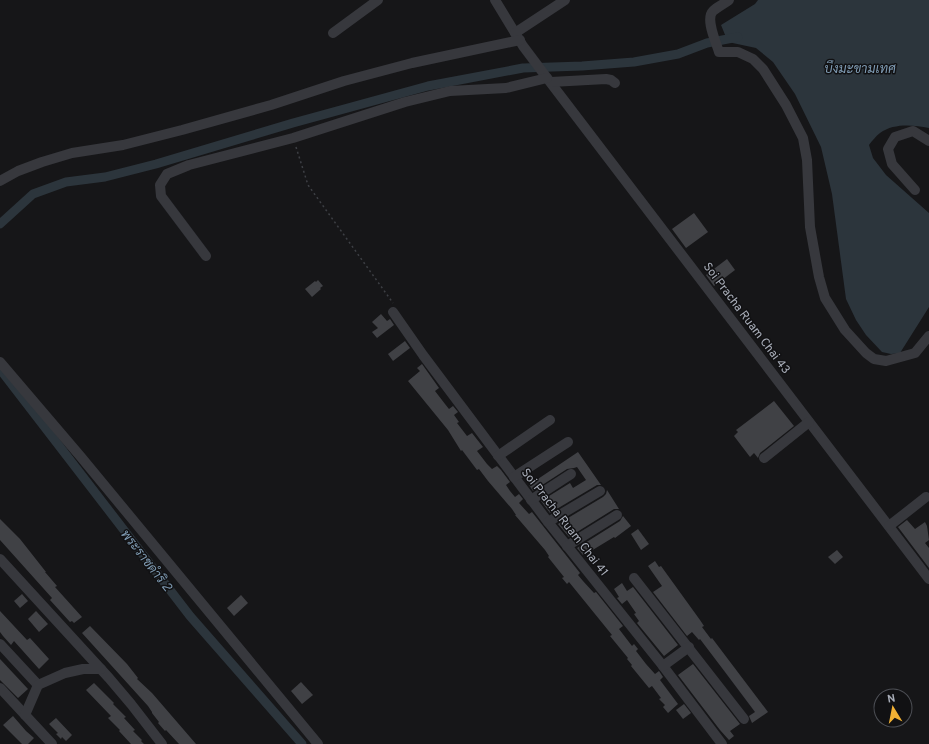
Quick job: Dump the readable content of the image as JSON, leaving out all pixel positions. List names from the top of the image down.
{
  "streets": {
    "street": ["Soi Pracha Ruam Chai 43", "Soi Pracha Ruam Chai 41"]
  },
  "water": ["บึงมะขามเทศ", "พระราชดำริ 2"],
  "north": "top"
}
